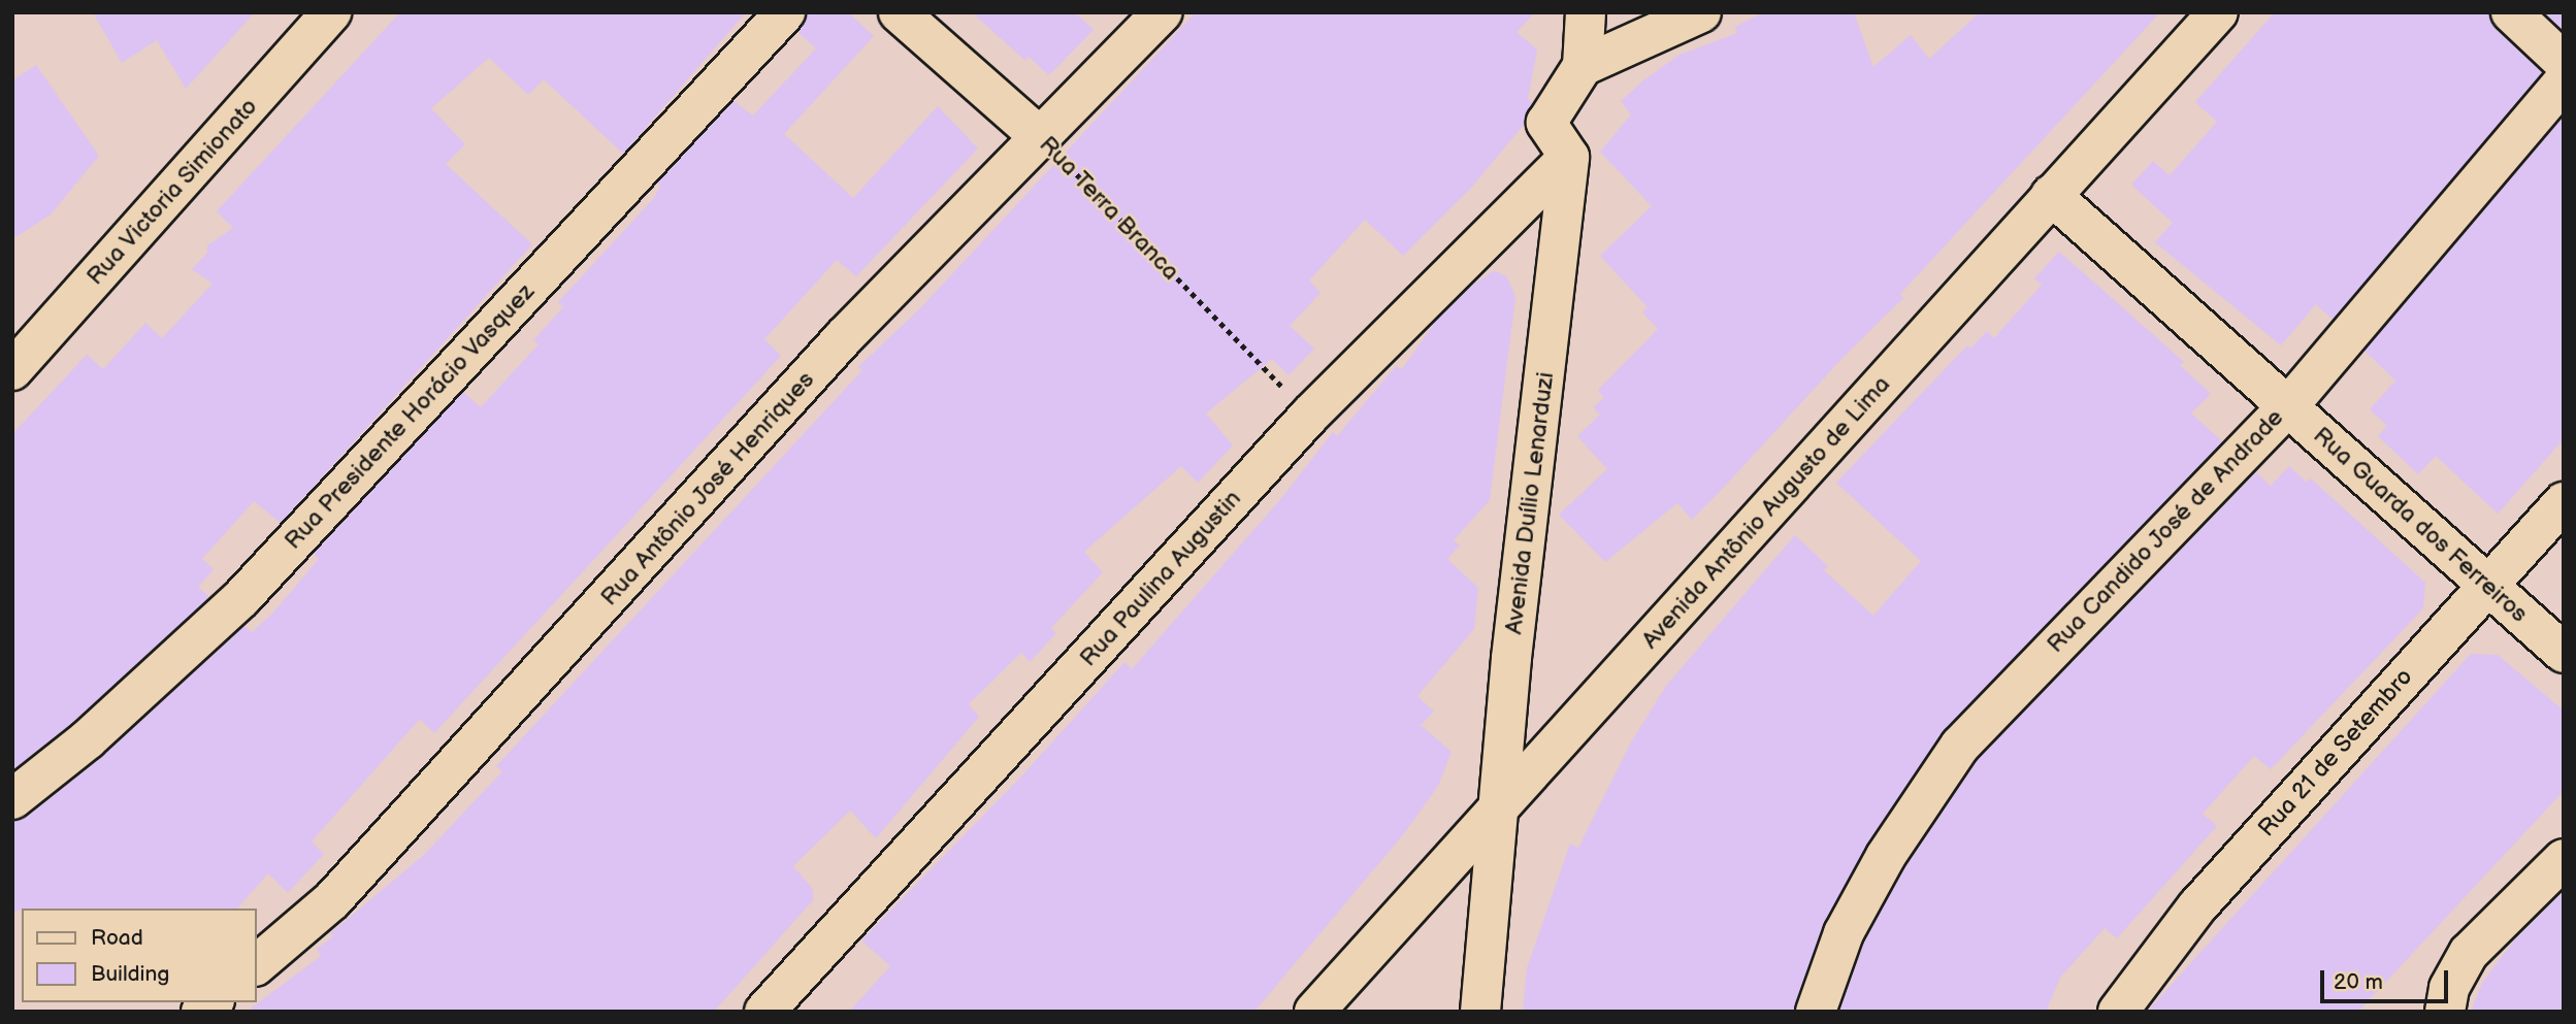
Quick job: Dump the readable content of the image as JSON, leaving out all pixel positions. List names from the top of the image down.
{
  "streets": {
    "street": [
      "Rua Victoria Simionato",
      "Rua Terra Branca",
      "Rua Presidente Horácio Vasquez",
      "Rua Antônio José Henriques",
      "Avenida Duílio Lenarduzi",
      "Avenida Antônio Augusto de Lima",
      "Rua Guarda dos Ferreiros",
      "Rua Candido José de Andrade",
      "Rua Paulina Augustin",
      "Rua 21 de Setembro"
    ]
  },
  "crossings": [
    ["Rua Terra Branca", "Rua Antônio José Henriques"],
    ["Rua Terra Branca", "Rua Paulina Augustin"],
    ["Avenida Duílio Lenarduzi", "Avenida Antônio Augusto de Lima"],
    ["Avenida Duílio Lenarduzi", "Rua Paulina Augustin"],
    ["Avenida Antônio Augusto de Lima", "Rua Guarda dos Ferreiros"],
    ["Rua Guarda dos Ferreiros", "Rua Candido José de Andrade"],
    ["Rua Guarda dos Ferreiros", "Rua 21 de Setembro"]
  ],
  "legend": ["Road", "Building"],
  "scale_bar": "20 m"
}
